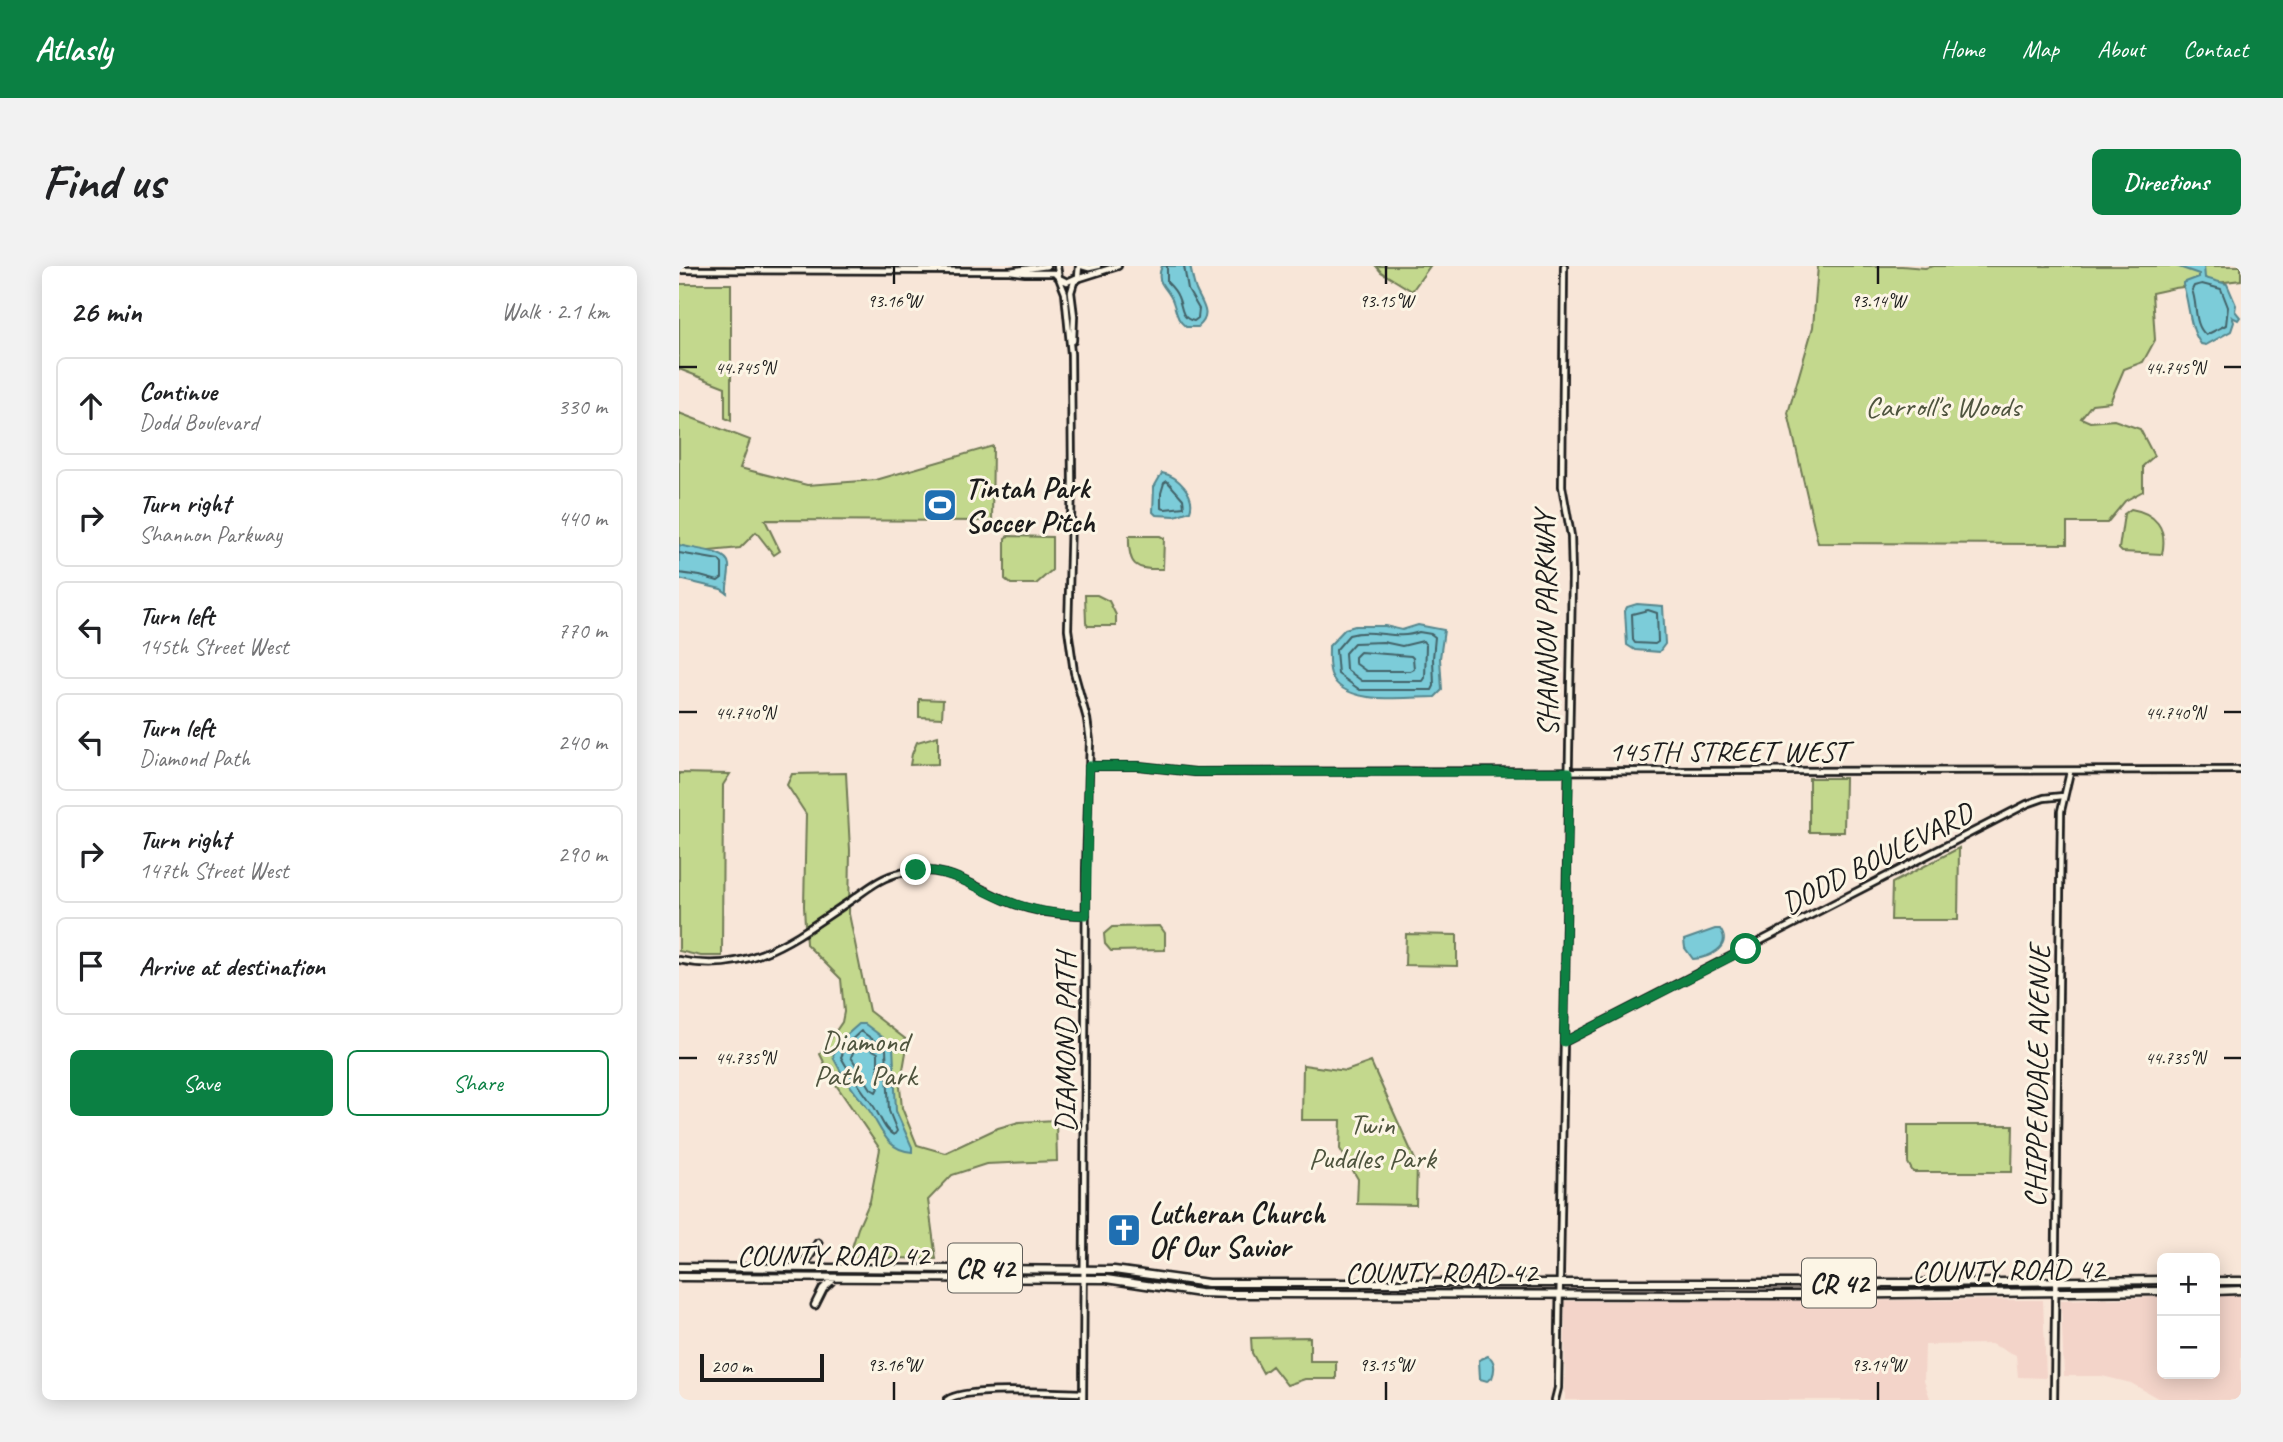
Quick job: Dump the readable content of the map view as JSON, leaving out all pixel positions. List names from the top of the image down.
{
  "streets": {
    "highway": ["COUNTY ROAD 42", "CR 42"],
    "street": [
      "SHANNON PARKWAY",
      "145TH STREET WEST",
      "DODD BOULEVARD",
      "DIAMOND PATH",
      "CHIPPENDALE AVENUE"
    ]
  },
  "crossings": [
    ["SHANNON PARKWAY", "145TH STREET WEST"],
    ["SHANNON PARKWAY", "DODD BOULEVARD"],
    ["SHANNON PARKWAY", "COUNTY ROAD 42"],
    ["145TH STREET WEST", "DIAMOND PATH"],
    ["145TH STREET WEST", "CHIPPENDALE AVENUE"],
    ["DODD BOULEVARD", "CHIPPENDALE AVENUE"],
    ["DIAMOND PATH", "COUNTY ROAD 42"],
    ["CHIPPENDALE AVENUE", "COUNTY ROAD 42"]
  ],
  "parks": ["Carroll's Woods", "Diamond Path Park", "Twin Puddles Park"],
  "places": {
    "sports": ["Tintah Park Soccer Pitch"],
    "church": ["Lutheran Church Of Our Savior"]
  },
  "scale_bar": "200 m",
  "page": {
    "header": "Atlasly",
    "nav": [
      "Home",
      "Map",
      "About",
      "Contact"
    ],
    "buttons": [
      "Directions",
      ["Save", "Share"]
    ],
    "title": "Find us",
    "heading": ["26 min", "Walk · 2.1 km"],
    "list": [
      ["Continue", "Dodd Boulevard", "330 m"],
      ["Turn right", "Shannon Parkway", "440 m"],
      ["Turn left", "145th Street West", "770 m"],
      ["Turn left", "Diamond Path", "240 m"],
      ["Turn right", "147th Street West", "290 m"],
      "Arrive at destination"
    ],
    "map_buttons": ["+", "−"],
    "scale": "200 m"
  },
  "coordinates": [
    "93.16°W",
    "93.15°W",
    "93.14°W",
    "44.745°N",
    "44.740°N",
    "44.735°N"
  ]
}
